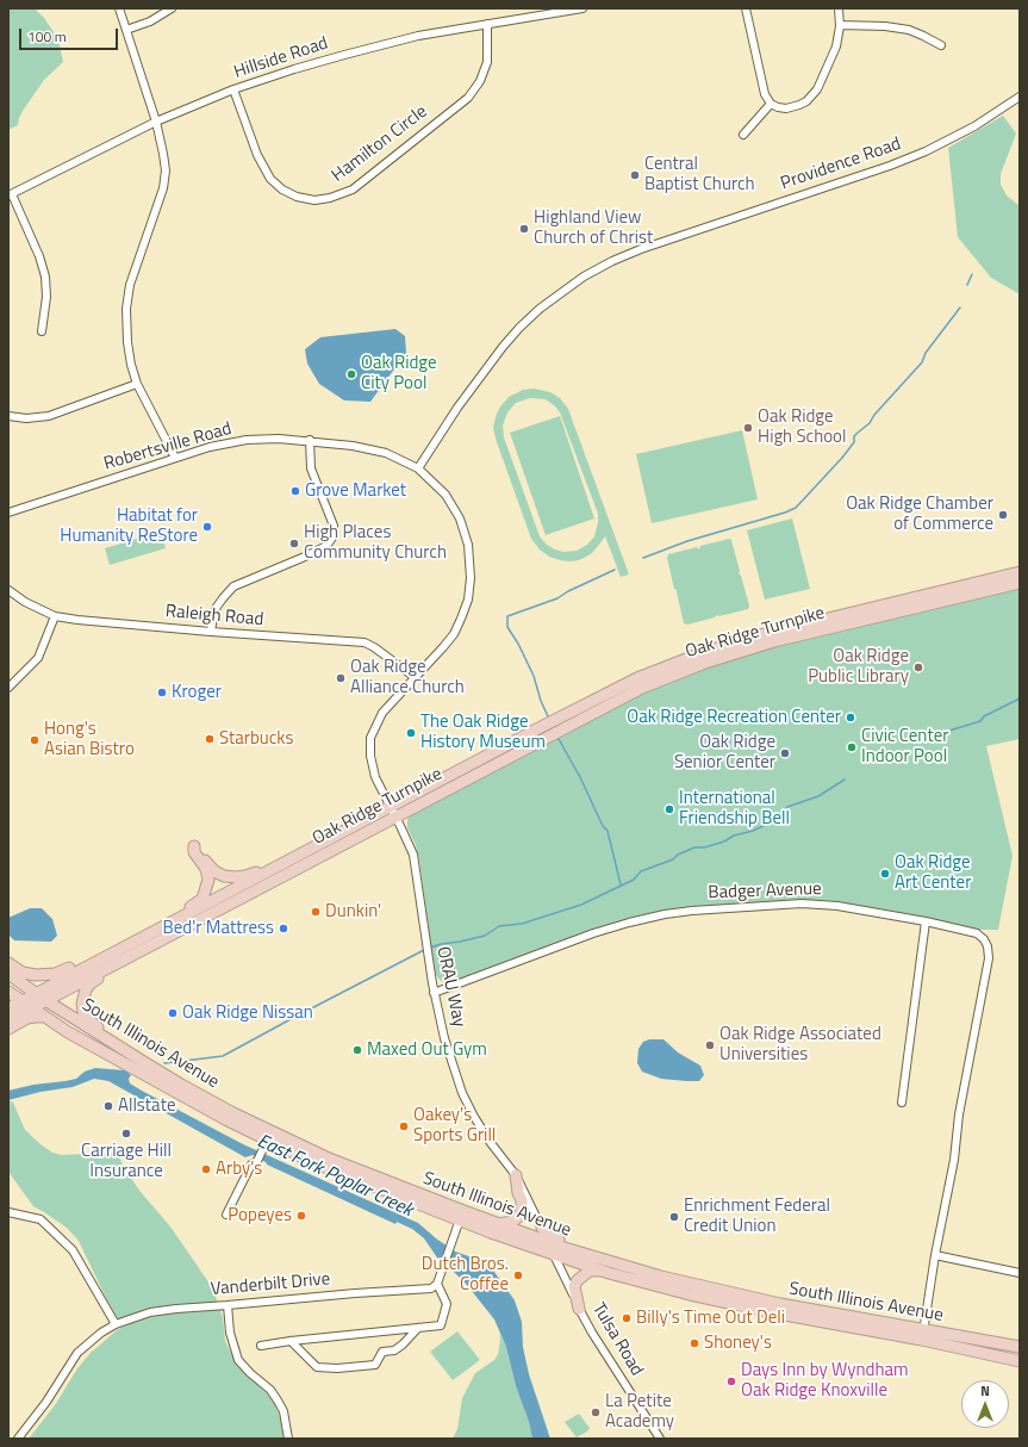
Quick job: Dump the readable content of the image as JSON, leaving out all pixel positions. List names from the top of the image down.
{
  "streets": {
    "highway": ["Oak Ridge Turnpike", "South Illinois Avenue"],
    "street": [
      "Hillside Road",
      "Hamilton Circle",
      "Providence Road",
      "Robertsville Road",
      "Raleigh Road",
      "Badger Avenue",
      "ORAU Way",
      "Vanderbilt Drive",
      "Tulsa Road"
    ]
  },
  "crossings": [
    ["Hillside Road", "Hamilton Circle"],
    ["Providence Road", "Robertsville Road"],
    ["Robertsville Road", "Raleigh Road"],
    ["Robertsville Road", "Oak Ridge Turnpike"],
    ["Robertsville Road", "ORAU Way"],
    ["Oak Ridge Turnpike", "ORAU Way"],
    ["Oak Ridge Turnpike", "South Illinois Avenue"],
    ["Badger Avenue", "ORAU Way"],
    ["Badger Avenue", "South Illinois Avenue"],
    ["ORAU Way", "South Illinois Avenue"],
    ["ORAU Way", "Tulsa Road"],
    ["South Illinois Avenue", "Tulsa Road"]
  ],
  "water": ["East Fork Poplar Creek"],
  "places": [
    "Central Baptist Church",
    "Highland View Church of Christ",
    "Oak Ridge City Pool",
    "Oak Ridge High School",
    "Grove Market",
    "Oak Ridge Chamber of Commerce",
    "Habitat for Humanity ReStore",
    "High Places Community Church",
    "Oak Ridge Public Library",
    "Oak Ridge Alliance Church",
    "Kroger",
    "Oak Ridge Recreation Center",
    "The Oak Ridge History Museum",
    "Starbucks",
    "Hong's Asian Bistro",
    "Civic Center Indoor Pool",
    "Oak Ridge Senior Center",
    "International Friendship Bell",
    "Oak Ridge Art Center",
    "Dunkin'",
    "Bed'r Mattress",
    "Oak Ridge Nissan",
    "Oak Ridge Associated Universities",
    "Maxed Out Gym",
    "Allstate",
    "Oakey's Sports Grill",
    "Carriage Hill Insurance",
    "Arby's",
    "Popeyes",
    "Enrichment Federal Credit Union",
    "Dutch Bros. Coffee",
    "Billy's Time Out Deli",
    "Shoney's",
    "Days Inn by Wyndham Oak Ridge Knoxville",
    "La Petite Academy"
  ],
  "scale_bar": "100 m",
  "north": "top"
}
